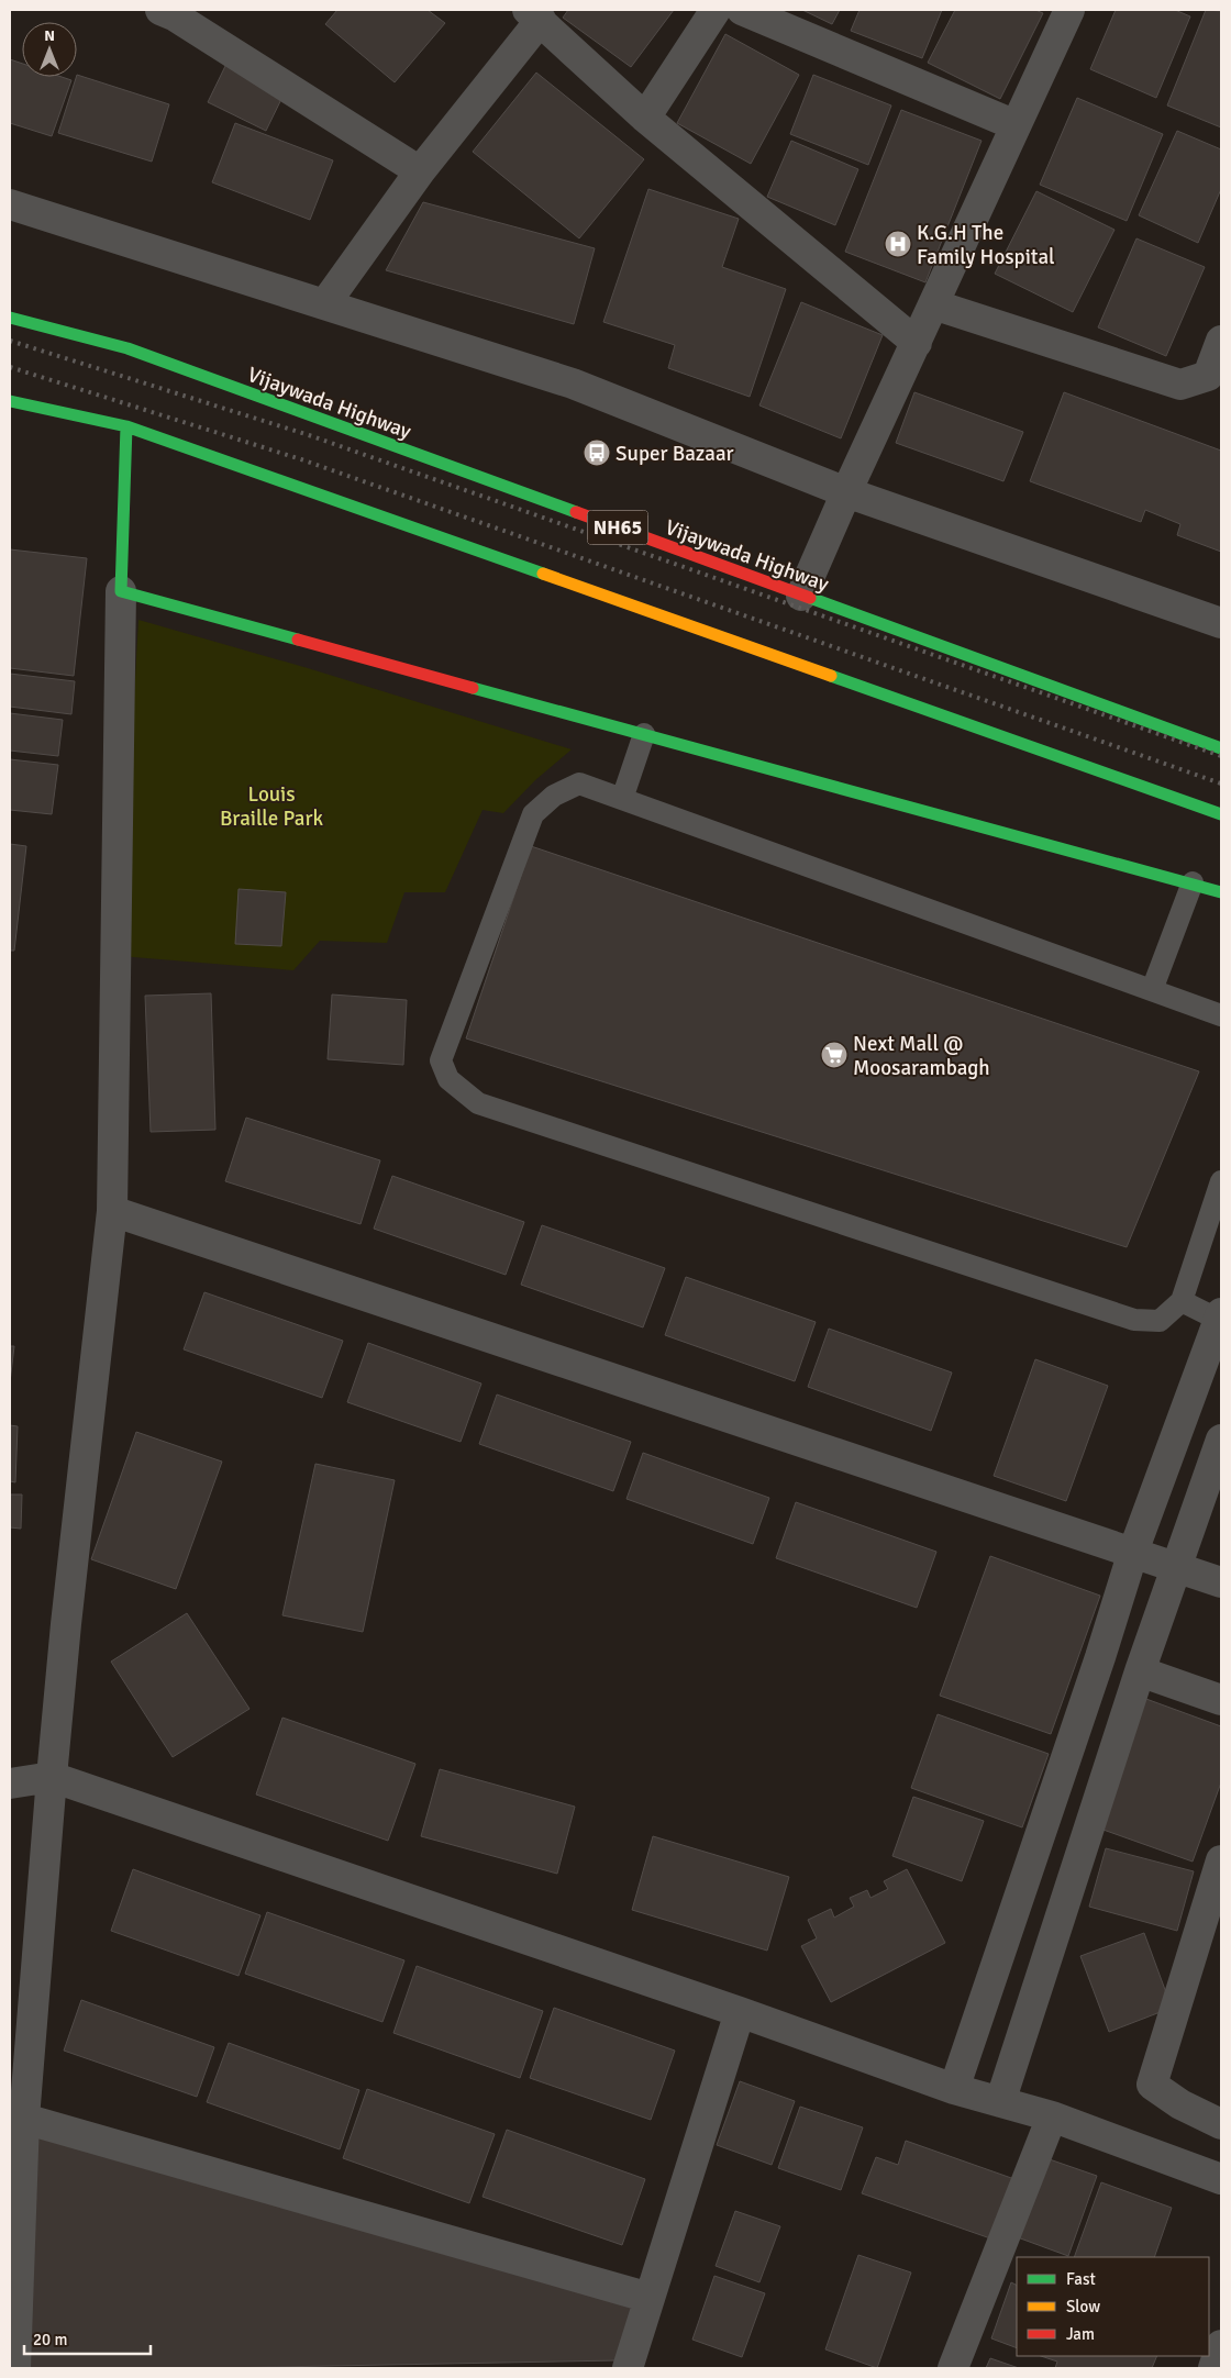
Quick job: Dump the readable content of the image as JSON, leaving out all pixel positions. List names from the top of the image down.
{
  "streets": {
    "main road": ["Vijaywada Highway", "NH65"]
  },
  "parks": ["Louis Braille Park"],
  "places": {
    "hospital": ["K.G.H The Family Hospital"],
    "bus stop": ["Super Bazaar"],
    "supermarket": ["Next Mall @ Moosarambagh"]
  },
  "legend": ["Fast", "Slow", "Jam"],
  "scale_bar": "20 m",
  "north": "top"
}
